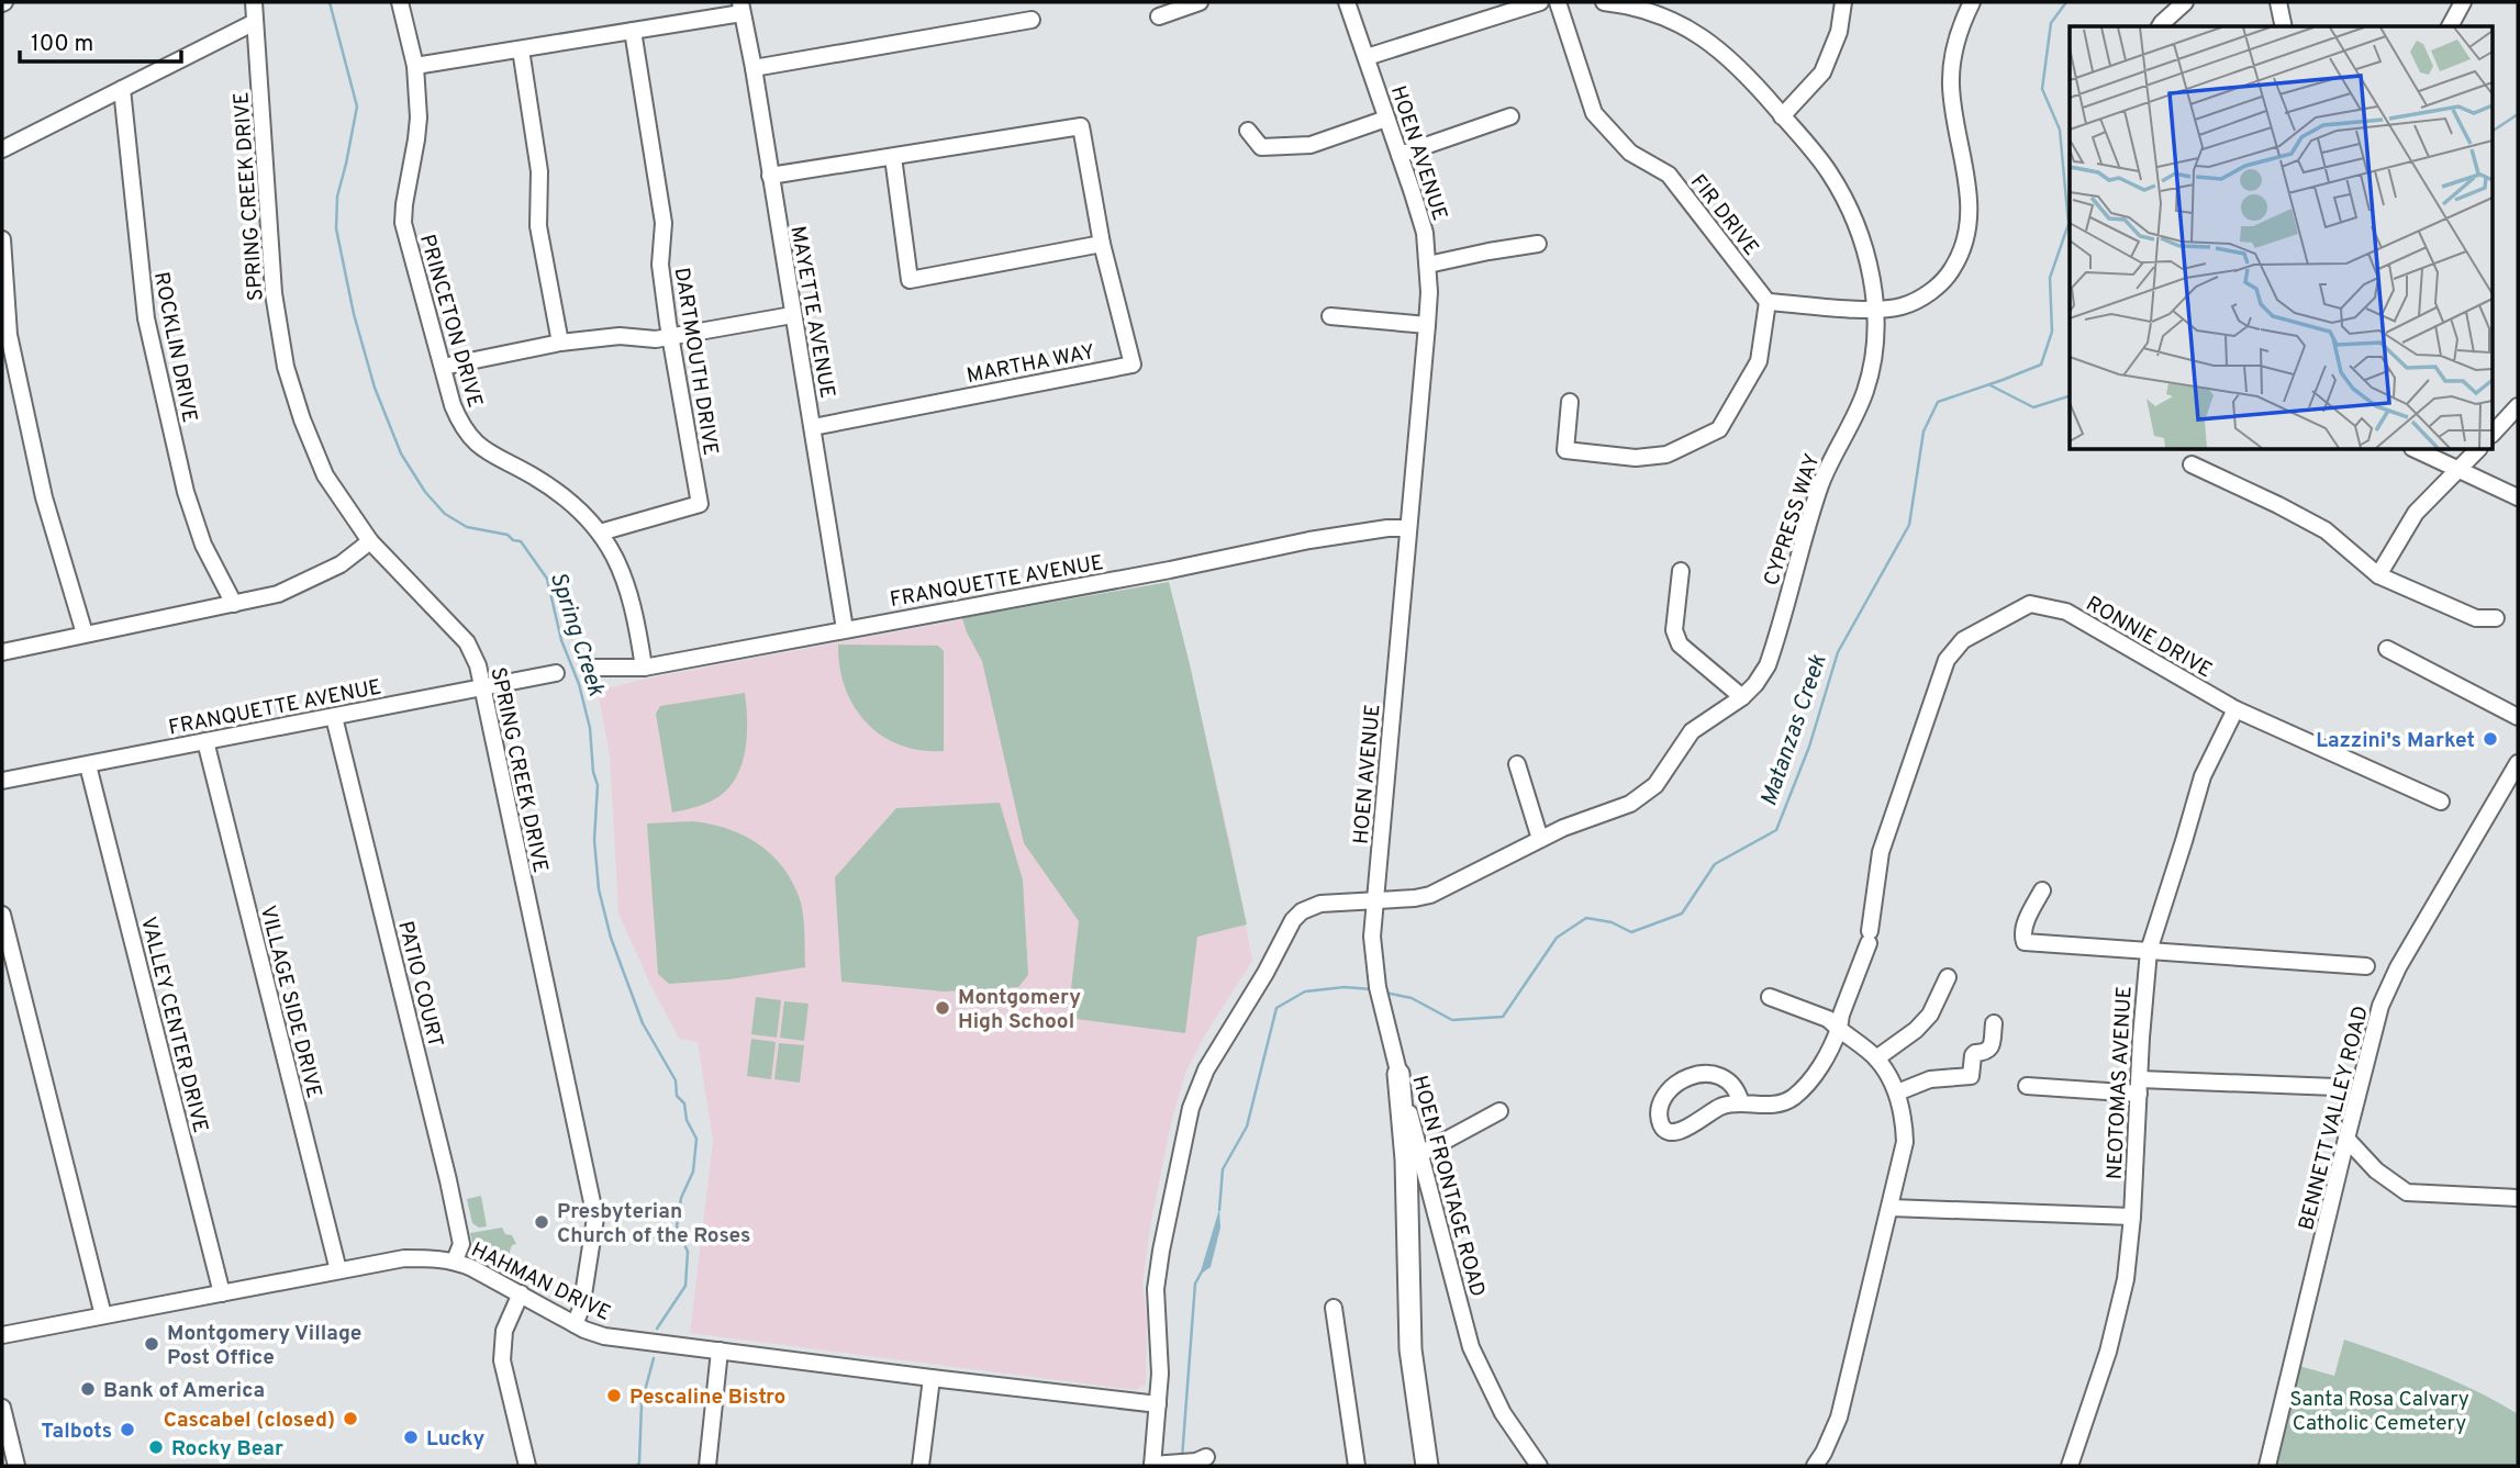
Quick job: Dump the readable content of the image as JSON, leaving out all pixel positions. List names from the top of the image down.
{
  "streets": {
    "street": [
      "HOEN AVENUE",
      "SPRING CREEK DRIVE",
      "FIR DRIVE",
      "MAYETTE AVENUE",
      "PRINCETON DRIVE",
      "ROCKLIN DRIVE",
      "DARTMOUTH DRIVE",
      "MARTHA WAY",
      "CYPRESS WAY",
      "FRANQUETTE AVENUE",
      "RONNIE DRIVE",
      "PATIO COURT",
      "VILLAGE SIDE DRIVE",
      "VALLEY CENTER DRIVE",
      "NEOTOMAS AVENUE",
      "BENNETT VALLEY ROAD",
      "HOEN FRONTAGE ROAD",
      "HAHMAN DRIVE"
    ]
  },
  "crossings": [
    ["HOEN AVENUE", "CYPRESS WAY"],
    ["HOEN AVENUE", "FRANQUETTE AVENUE"],
    ["HOEN AVENUE", "HOEN FRONTAGE ROAD"],
    ["SPRING CREEK DRIVE", "FRANQUETTE AVENUE"],
    ["SPRING CREEK DRIVE", "HAHMAN DRIVE"],
    ["MAYETTE AVENUE", "MARTHA WAY"],
    ["MAYETTE AVENUE", "FRANQUETTE AVENUE"],
    ["PRINCETON DRIVE", "DARTMOUTH DRIVE"],
    ["PRINCETON DRIVE", "FRANQUETTE AVENUE"],
    ["CYPRESS WAY", "HOEN FRONTAGE ROAD"],
    ["FRANQUETTE AVENUE", "PATIO COURT"],
    ["FRANQUETTE AVENUE", "VILLAGE SIDE DRIVE"],
    ["FRANQUETTE AVENUE", "VALLEY CENTER DRIVE"],
    ["RONNIE DRIVE", "NEOTOMAS AVENUE"],
    ["PATIO COURT", "HAHMAN DRIVE"],
    ["VILLAGE SIDE DRIVE", "HAHMAN DRIVE"],
    ["VALLEY CENTER DRIVE", "HAHMAN DRIVE"]
  ],
  "water": ["Spring Creek", "Matanzas Creek"],
  "parks": ["Santa Rosa Calvary Catholic Cemetery"],
  "places": [
    "Lazzini's Market",
    "Montgomery High School",
    "Presbyterian Church of the Roses",
    "Montgomery Village Post Office",
    "Bank of America",
    "Pescaline Bistro",
    "Cascabel (closed)",
    "Talbots",
    "Lucky",
    "Rocky Bear"
  ],
  "scale_bar": "100 m"
}
